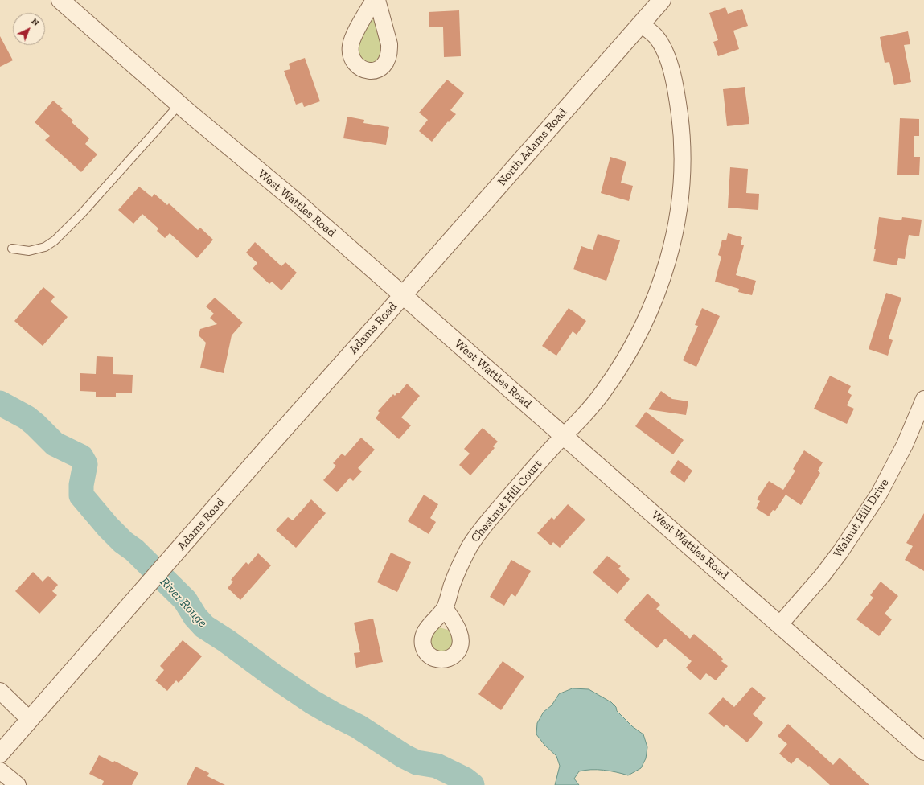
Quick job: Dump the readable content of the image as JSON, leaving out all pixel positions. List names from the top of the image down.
{
  "streets": {
    "street": [
      "North Adams Road",
      "West Wattles Road",
      "Adams Road",
      "Chestnut Hill Court",
      "Walnut Hill Drive"
    ]
  },
  "crossings": [
    ["North Adams Road", "West Wattles Road"],
    ["North Adams Road", "Adams Road"],
    ["North Adams Road", "Chestnut Hill Court"],
    ["West Wattles Road", "Adams Road"],
    ["West Wattles Road", "Chestnut Hill Court"],
    ["West Wattles Road", "Walnut Hill Drive"]
  ],
  "water": ["River Rouge"],
  "north": "top right"
}
